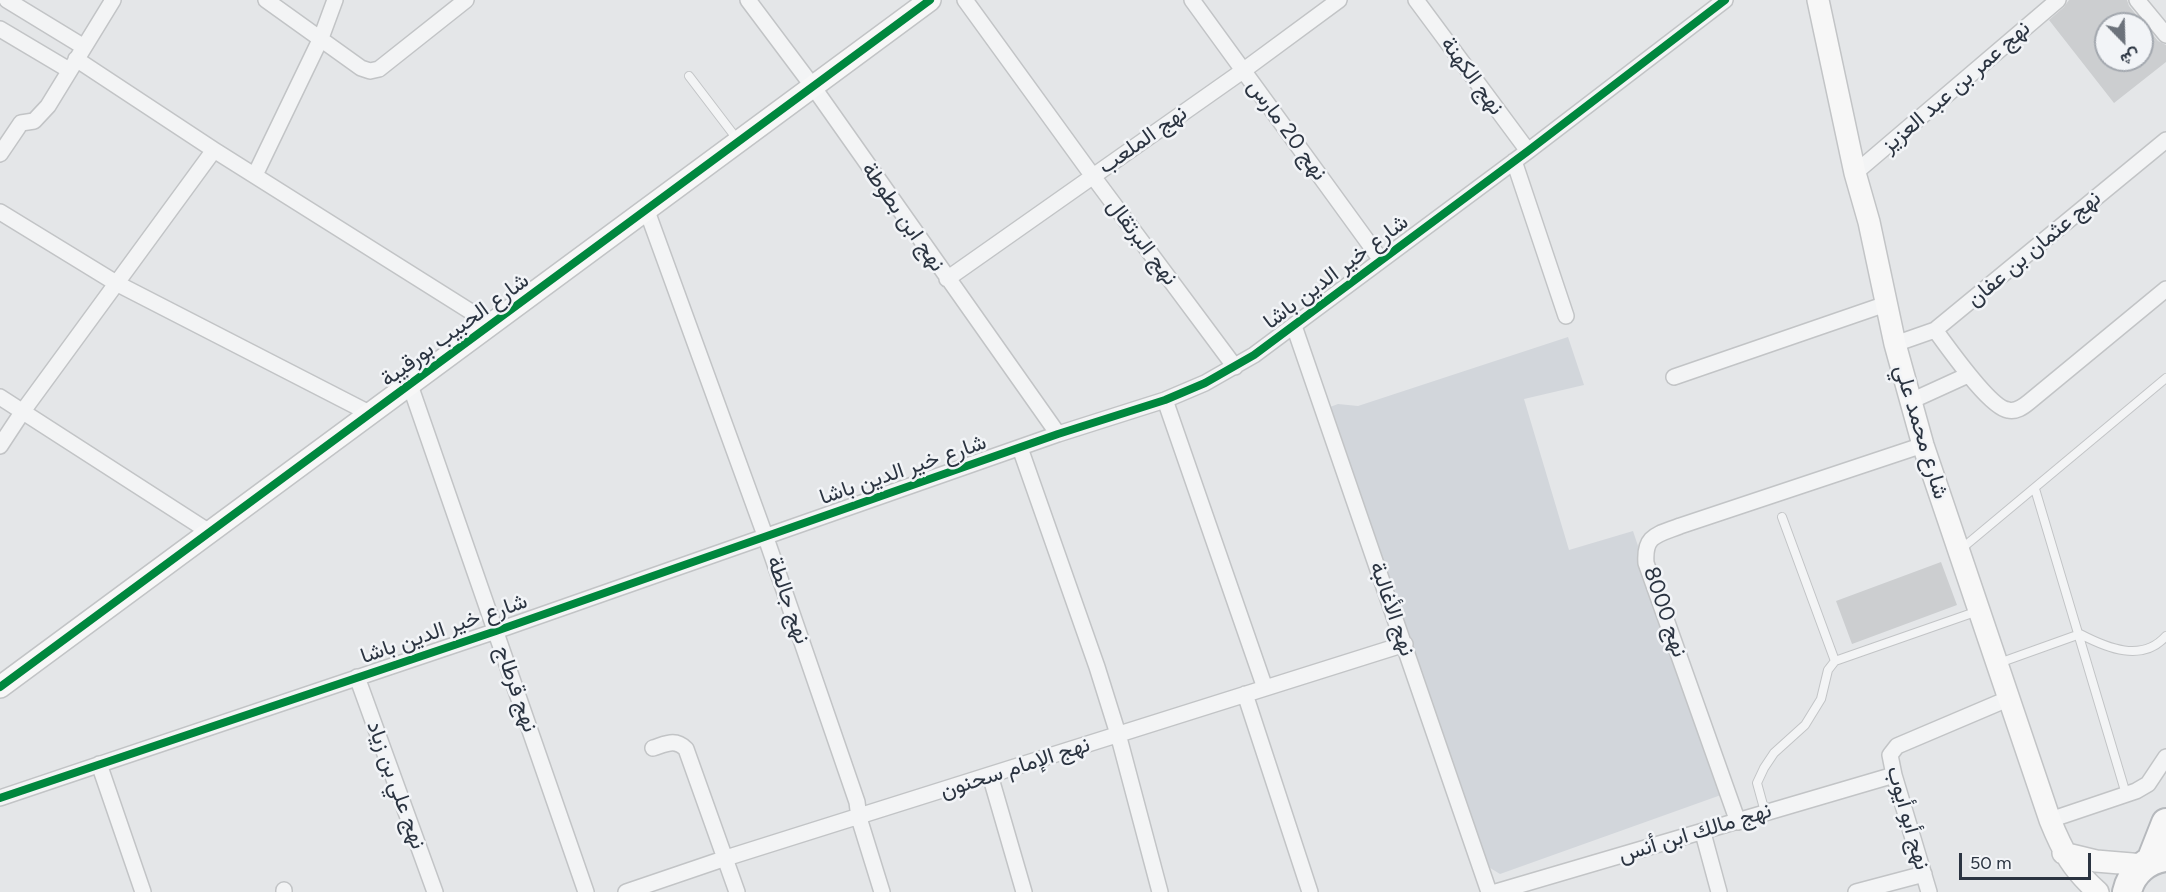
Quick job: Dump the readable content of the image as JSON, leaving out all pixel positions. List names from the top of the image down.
{
  "streets": {
    "street": [
      "نهج الكهنة",
      "نهج عمر بن عبد العزيز",
      "نهج 20 مارس",
      "نهج الملعب",
      "نهج ابن بطوطة",
      "نهج البرتقال",
      "نهج عثمان بن عفان",
      "شارع خير الدين باشا",
      "شارع الحبيب بورقيبة",
      "شارع محمد علي",
      "نهج جالطة",
      "نهج الأغالبة",
      "نهج 8000",
      "نهج قرطاج",
      "نهج الإمام سحنون",
      "نهج علي بن زياد",
      "نهج أبو أيوب",
      "نهج مالك ابن أنس"
    ]
  },
  "crossings": [
    ["نهج الكهنة", "شارع خير الدين باشا"],
    ["نهج عمر بن عبد العزيز", "شارع محمد علي"],
    ["نهج 20 مارس", "نهج الملعب"],
    ["نهج 20 مارس", "شارع خير الدين باشا"],
    ["نهج الملعب", "نهج ابن بطوطة"],
    ["نهج الملعب", "نهج البرتقال"],
    ["نهج ابن بطوطة", "شارع خير الدين باشا"],
    ["نهج ابن بطوطة", "شارع الحبيب بورقيبة"],
    ["نهج البرتقال", "شارع خير الدين باشا"],
    ["نهج عثمان بن عفان", "شارع محمد علي"],
    ["شارع خير الدين باشا", "نهج جالطة"],
    ["شارع خير الدين باشا", "نهج الأغالبة"],
    ["شارع خير الدين باشا", "نهج قرطاج"],
    ["شارع خير الدين باشا", "نهج علي بن زياد"],
    ["شارع الحبيب بورقيبة", "نهج جالطة"],
    ["شارع الحبيب بورقيبة", "نهج قرطاج"],
    ["شارع محمد علي", "نهج 8000"],
    ["شارع محمد علي", "نهج أبو أيوب"],
    ["نهج جالطة", "نهج الإمام سحنون"],
    ["نهج الأغالبة", "نهج الإمام سحنون"],
    ["نهج 8000", "نهج مالك ابن أنس"],
    ["نهج أبو أيوب", "نهج مالك ابن أنس"]
  ],
  "scale_bar": "50 m",
  "north": "bottom right"
}
